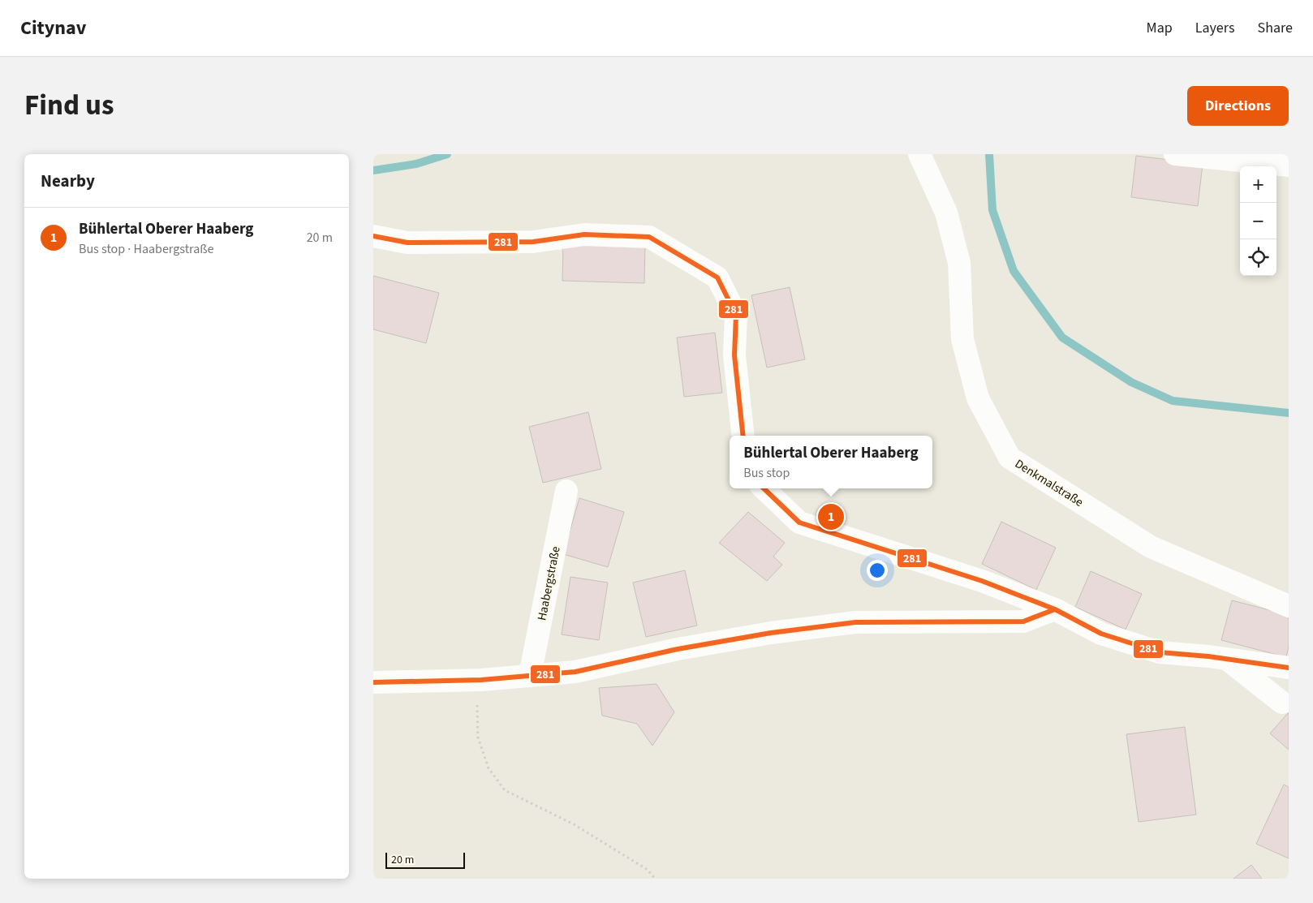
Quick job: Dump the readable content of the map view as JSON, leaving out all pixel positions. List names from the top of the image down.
{
  "streets": {
    "street": ["Denkmalstraße", "Haabergstraße"]
  },
  "lines": ["transit line 281"],
  "scale_bar": "20 m",
  "page": {
    "header": "Citynav",
    "nav": ["Map", "Layers", "Share"],
    "title": "Find us",
    "buttons": "Directions",
    "heading": "Nearby",
    "map_buttons": ["+", "−"],
    "list": [
      {
        "mark": "1",
        "name": "Bühlertal Oberer Haaberg",
        "note": "Bus stop · Haabergstraße",
        "value": "20 m"
      }
    ],
    "popup": ["Bühlertal Oberer Haaberg", "Bus stop"],
    "pins": "1",
    "scale": "20 m"
  }
}
